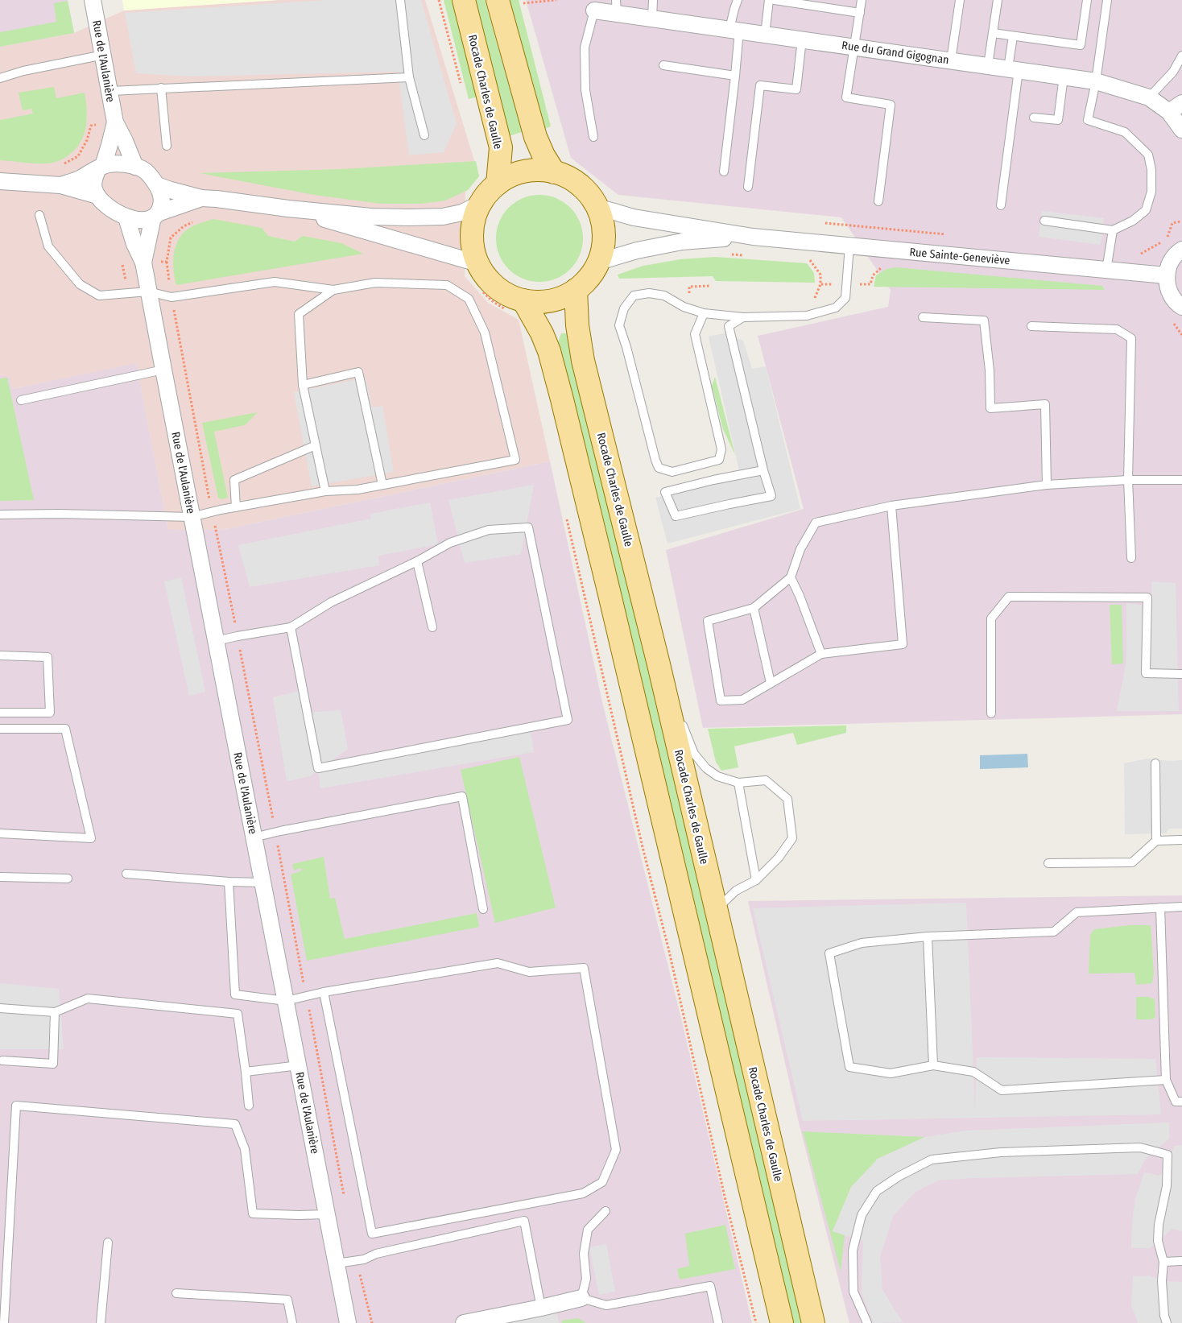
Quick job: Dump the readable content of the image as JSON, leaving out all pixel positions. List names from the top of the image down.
{
  "streets": {
    "main road": ["Rocade Charles de Gaulle"],
    "street": ["Rue du Grand Gigognan", "Rue de l'Aulanière", "Rue Sainte-Geneviève"]
  }
}
